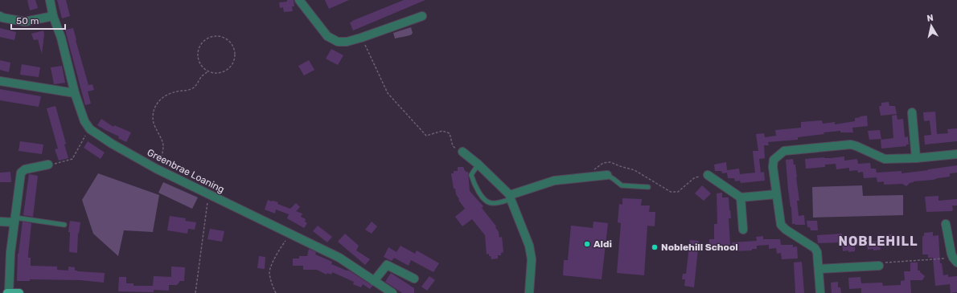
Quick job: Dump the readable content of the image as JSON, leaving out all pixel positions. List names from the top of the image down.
{
  "streets": {
    "street": ["Greenbrae Loaning"]
  },
  "districts": ["NOBLEHILL"],
  "places": ["Aldi", "Noblehill School"],
  "scale_bar": "50 m",
  "north": "top"
}
